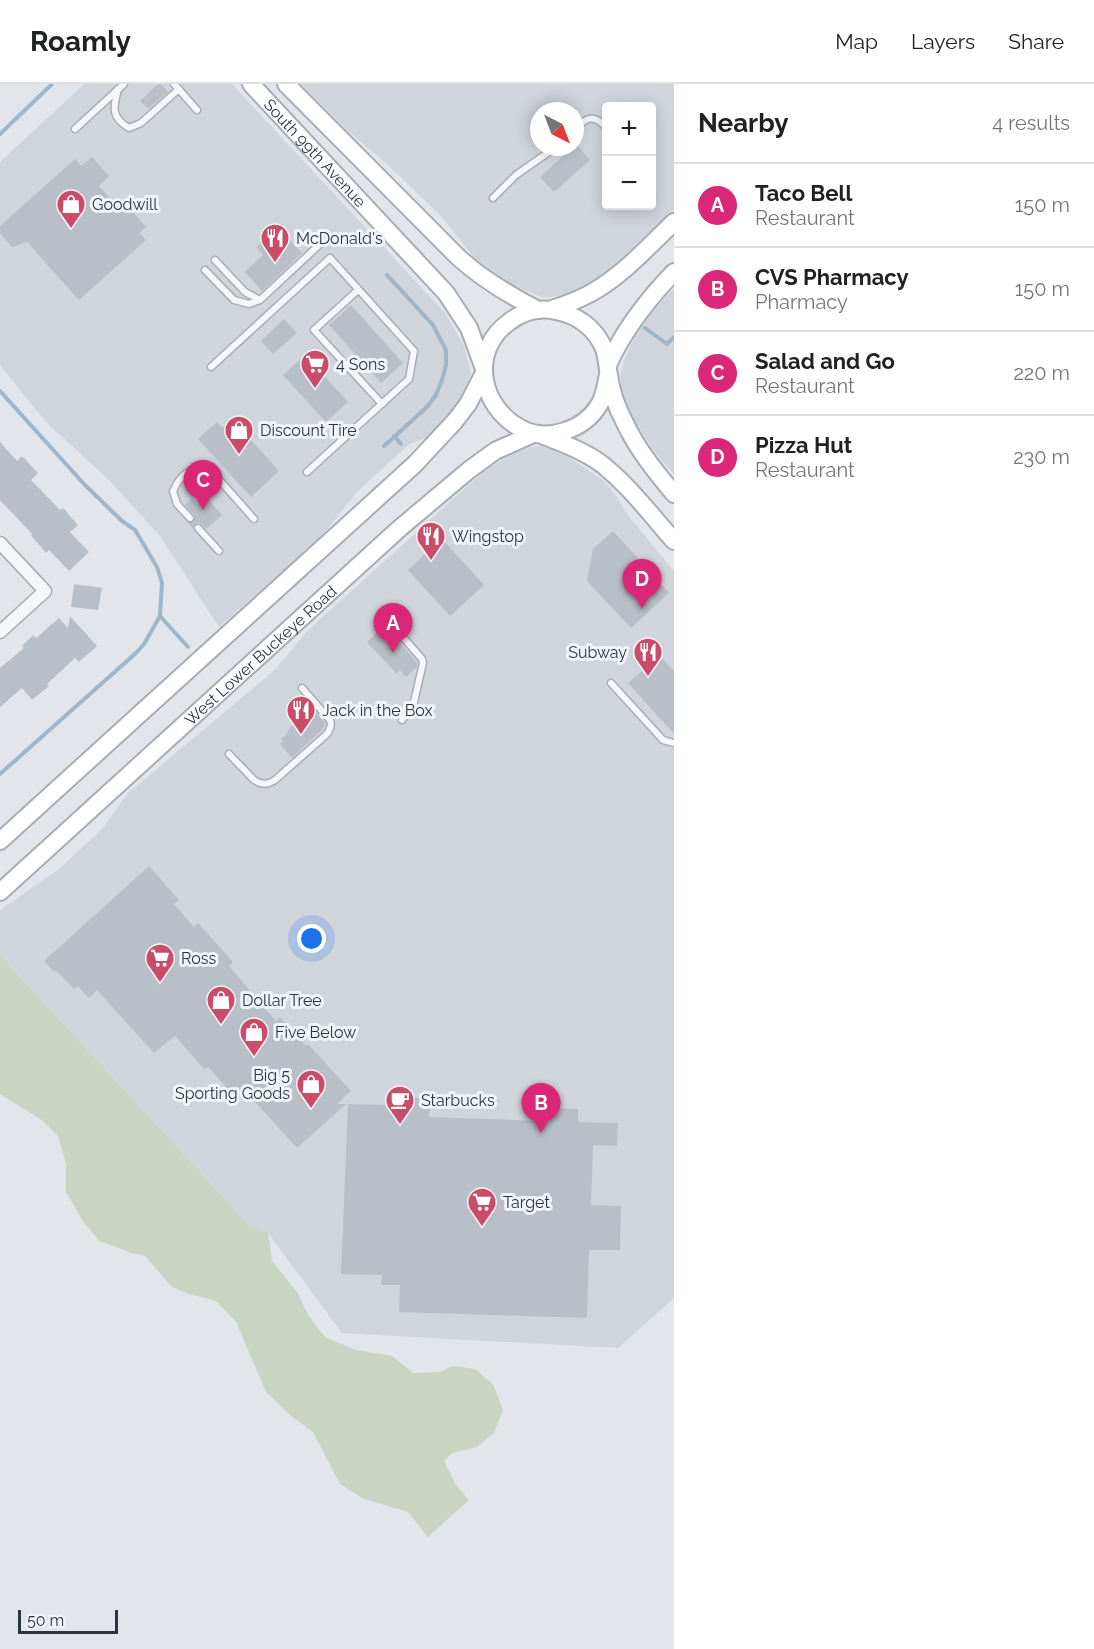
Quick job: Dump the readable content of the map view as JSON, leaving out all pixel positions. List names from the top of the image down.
{
  "streets": {
    "main road": ["South 99th Avenue", "West Lower Buckeye Road"]
  },
  "crossings": [
    ["South 99th Avenue", "West Lower Buckeye Road"]
  ],
  "places": {
    "shop": [
      "Goodwill",
      "Discount Tire",
      "Dollar Tree",
      "Five Below",
      "Big 5 Sporting Goods"
    ],
    "restaurant": [
      "McDonald's",
      "Wingstop",
      "Subway",
      "Jack in the Box"
    ],
    "supermarket": ["4 Sons", "Ross", "Target"],
    "cafe": ["Starbucks"]
  },
  "scale_bar": "50 m",
  "north": "bottom right",
  "page": {
    "header": "Roamly",
    "nav": ["Map", "Layers", "Share"],
    "heading": ["Nearby", "4 results"],
    "map_buttons": ["+", "−"],
    "list": [
      {
        "mark": "A",
        "name": "Taco Bell",
        "note": "Restaurant",
        "value": "150 m"
      },
      {
        "mark": "B",
        "name": "CVS Pharmacy",
        "note": "Pharmacy",
        "value": "150 m"
      },
      {
        "mark": "C",
        "name": "Salad and Go",
        "note": "Restaurant",
        "value": "220 m"
      },
      {
        "mark": "D",
        "name": "Pizza Hut",
        "note": "Restaurant",
        "value": "230 m"
      }
    ],
    "pins": [
      "C",
      "D",
      "A",
      "B"
    ],
    "scale": "50 m"
  }
}
